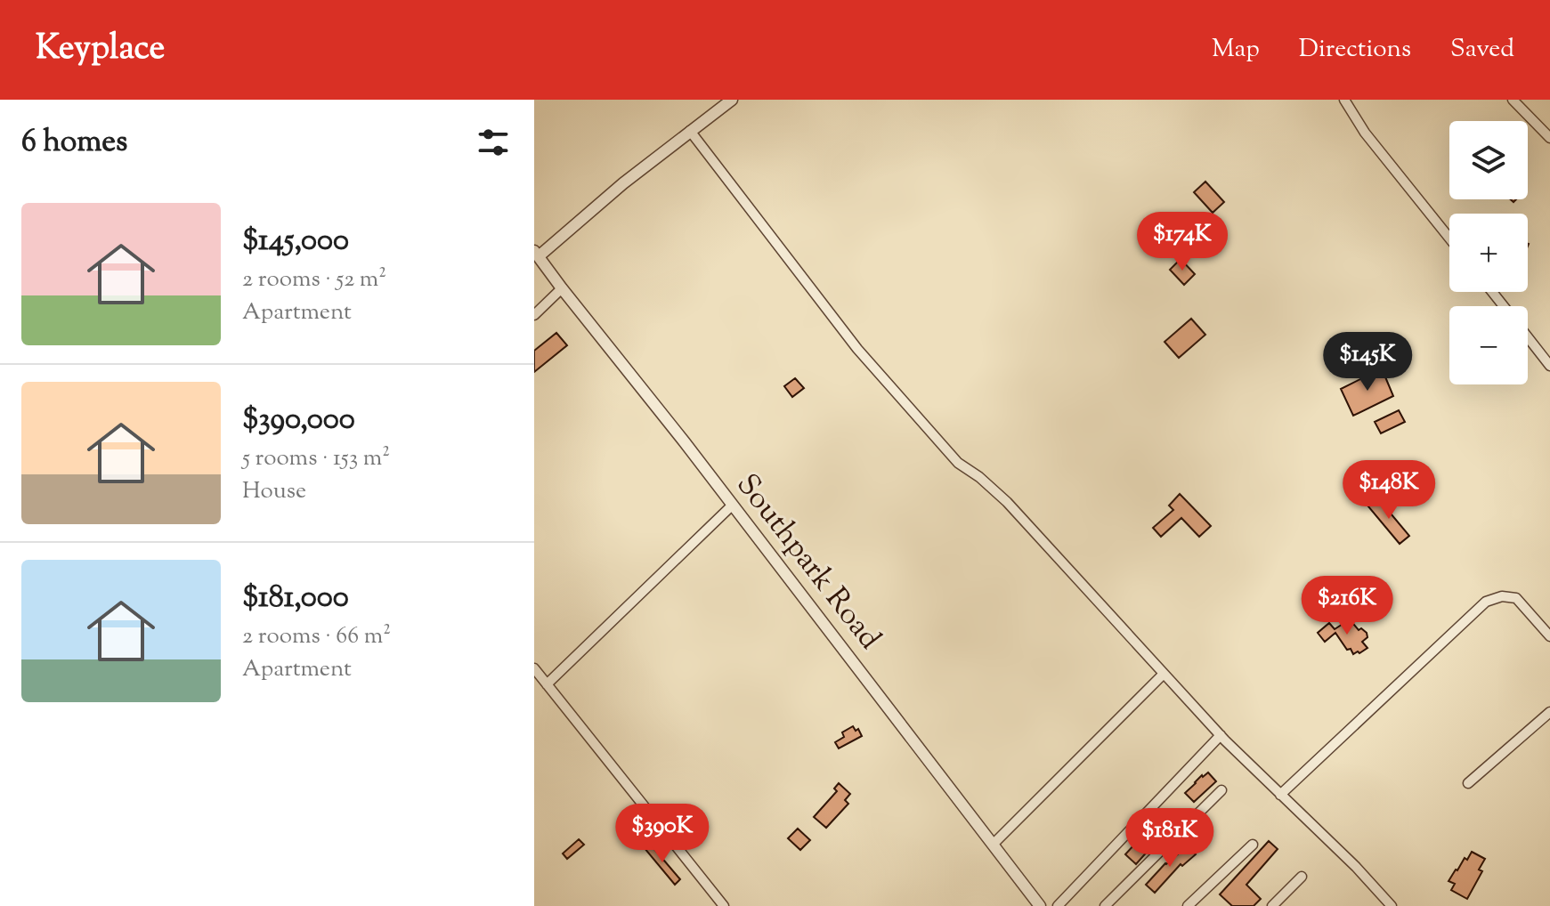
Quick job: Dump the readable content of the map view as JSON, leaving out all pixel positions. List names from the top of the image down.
{
  "streets": {
    "street": ["Southpark Road"]
  },
  "page": {
    "header": "Keyplace",
    "nav": ["Map", "Directions", "Saved"],
    "heading": "6 homes",
    "map_buttons": ["+", "−"],
    "list": [
      {
        "name": "$145,000",
        "note": "2 rooms · 52 m² · Apartment"
      },
      {
        "name": "$390,000",
        "note": "5 rooms · 153 m² · House"
      },
      {
        "name": "$181,000",
        "note": "2 rooms · 66 m² · Apartment"
      }
    ],
    "price": [
      "$174K",
      "$145K",
      "$148K",
      "$216K",
      "$390K",
      "$181K"
    ]
  }
}
